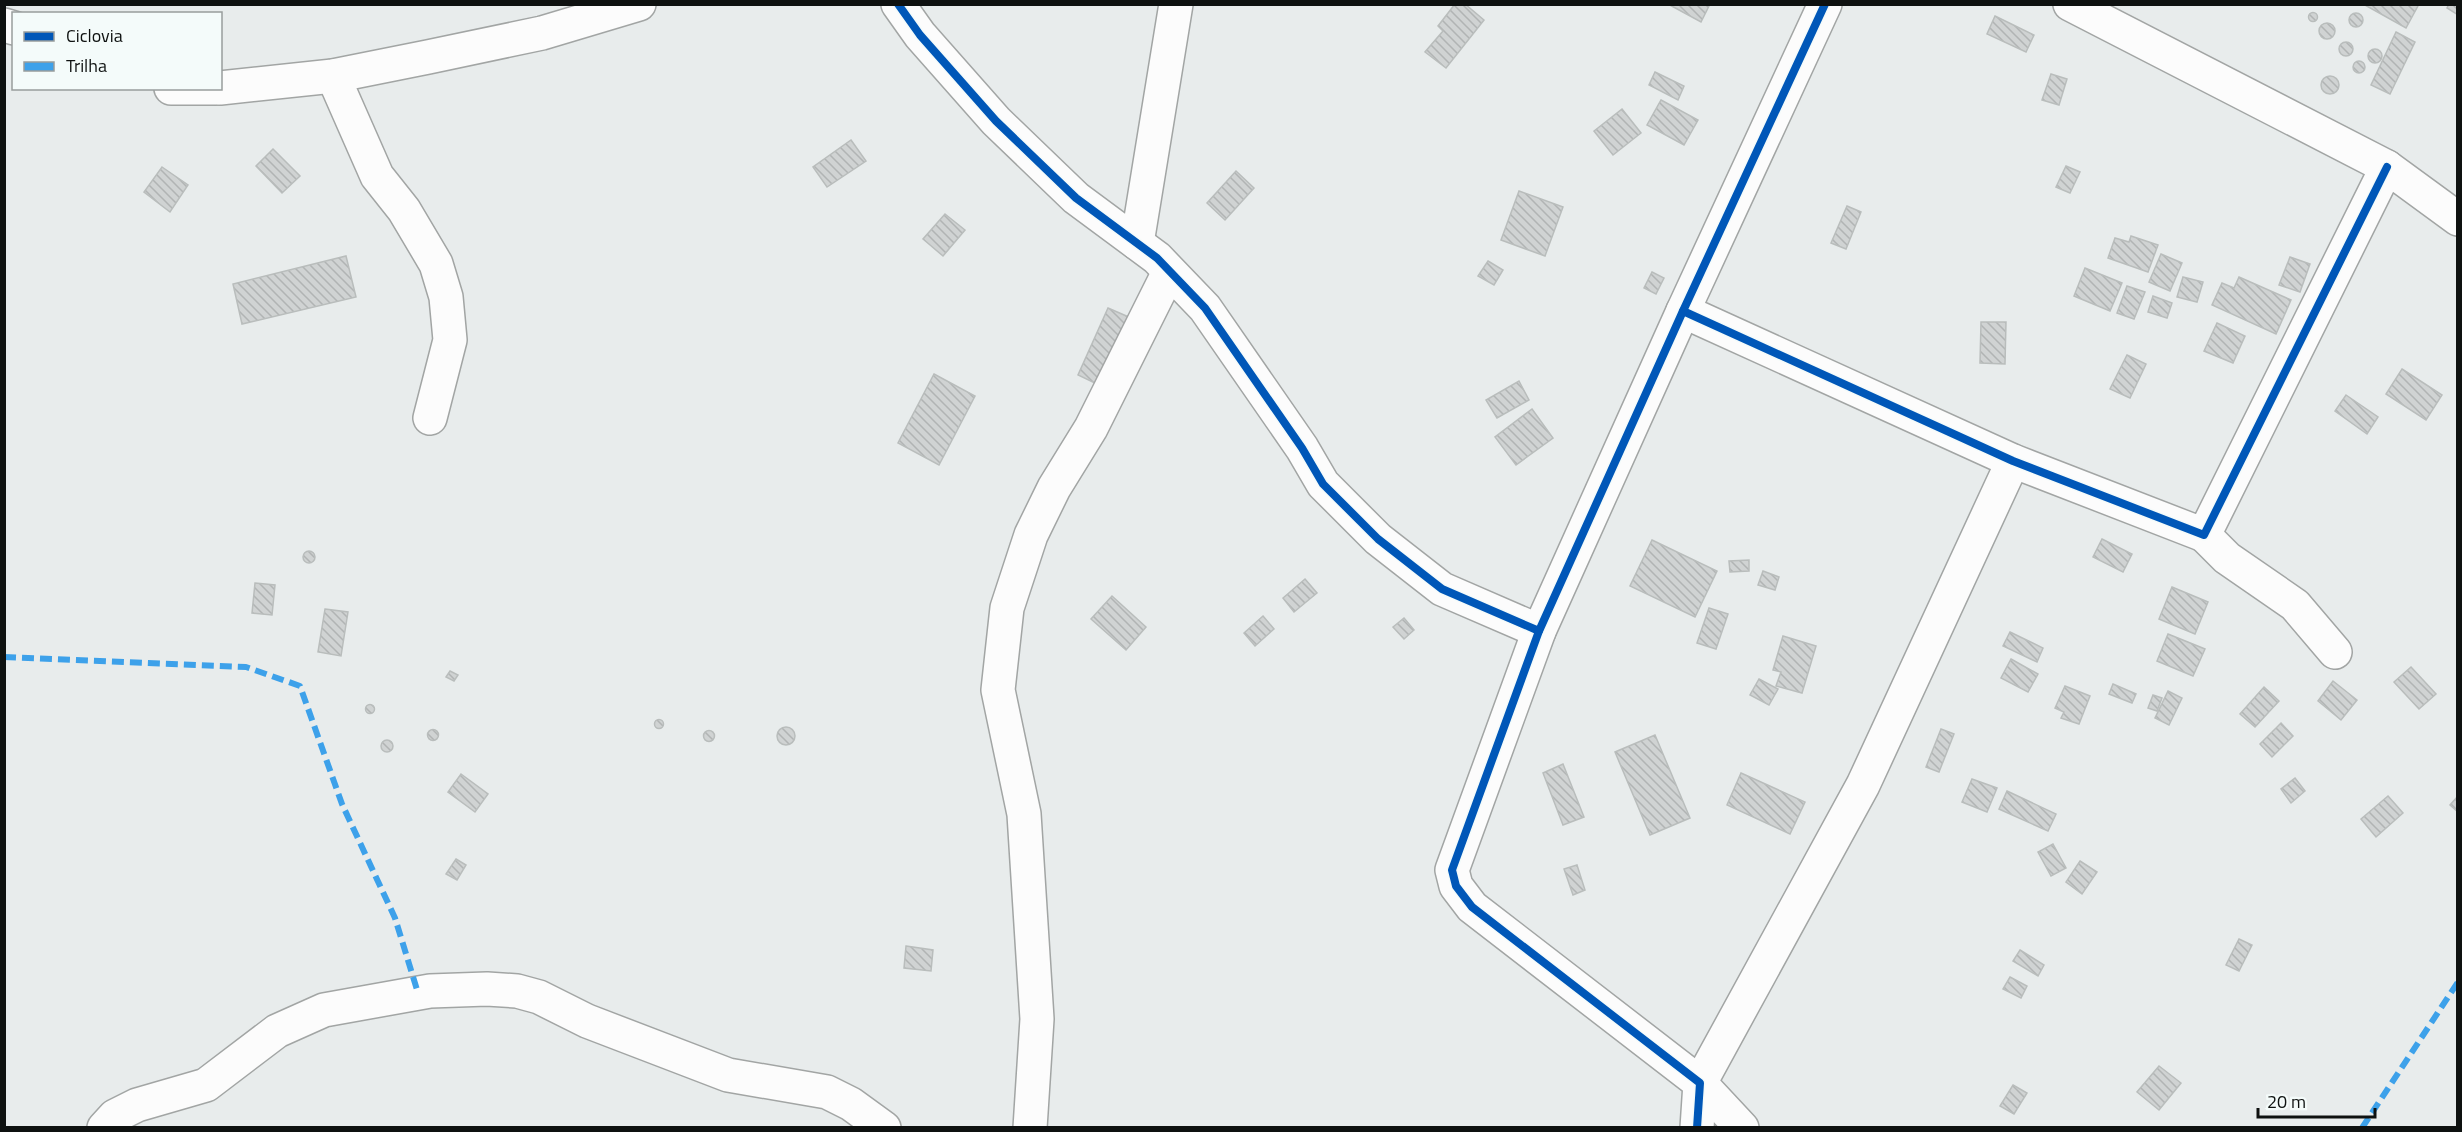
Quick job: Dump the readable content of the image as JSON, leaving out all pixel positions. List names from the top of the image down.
{
  "legend": ["Ciclovia", "Trilha"],
  "scale_bar": "20 m"
}
